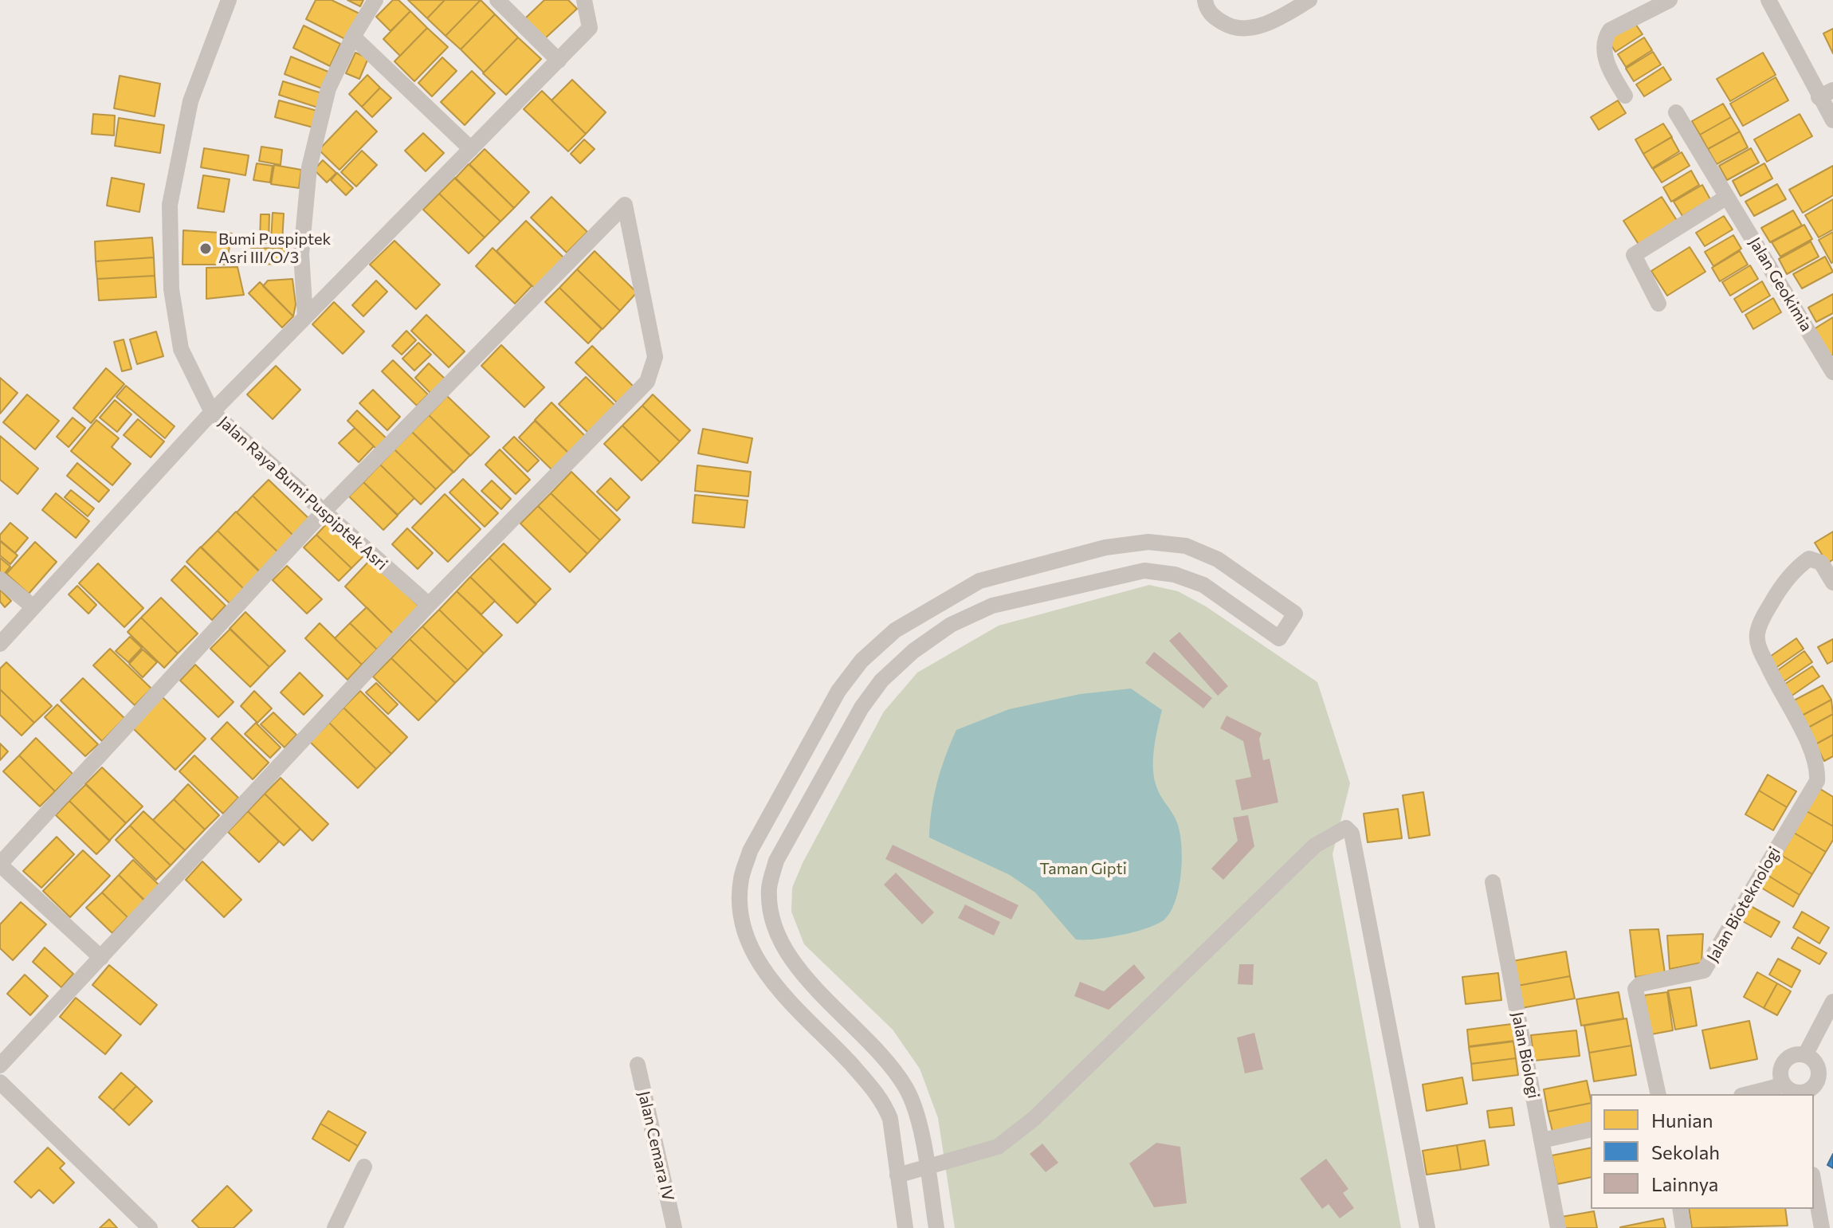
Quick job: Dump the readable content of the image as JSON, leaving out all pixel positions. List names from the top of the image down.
{
  "streets": {
    "street": [
      "Jalan Geokimia",
      "Jalan Raya Bumi Puspiptek Asri",
      "Jalan Bioteknologi",
      "Jalan Biologi",
      "Jalan Cemara IV"
    ]
  },
  "parks": ["Taman Gipti"],
  "places": ["Bumi Puspiptek Asri III/O/3"],
  "legend": ["Hunian", "Sekolah", "Lainnya"]
}
